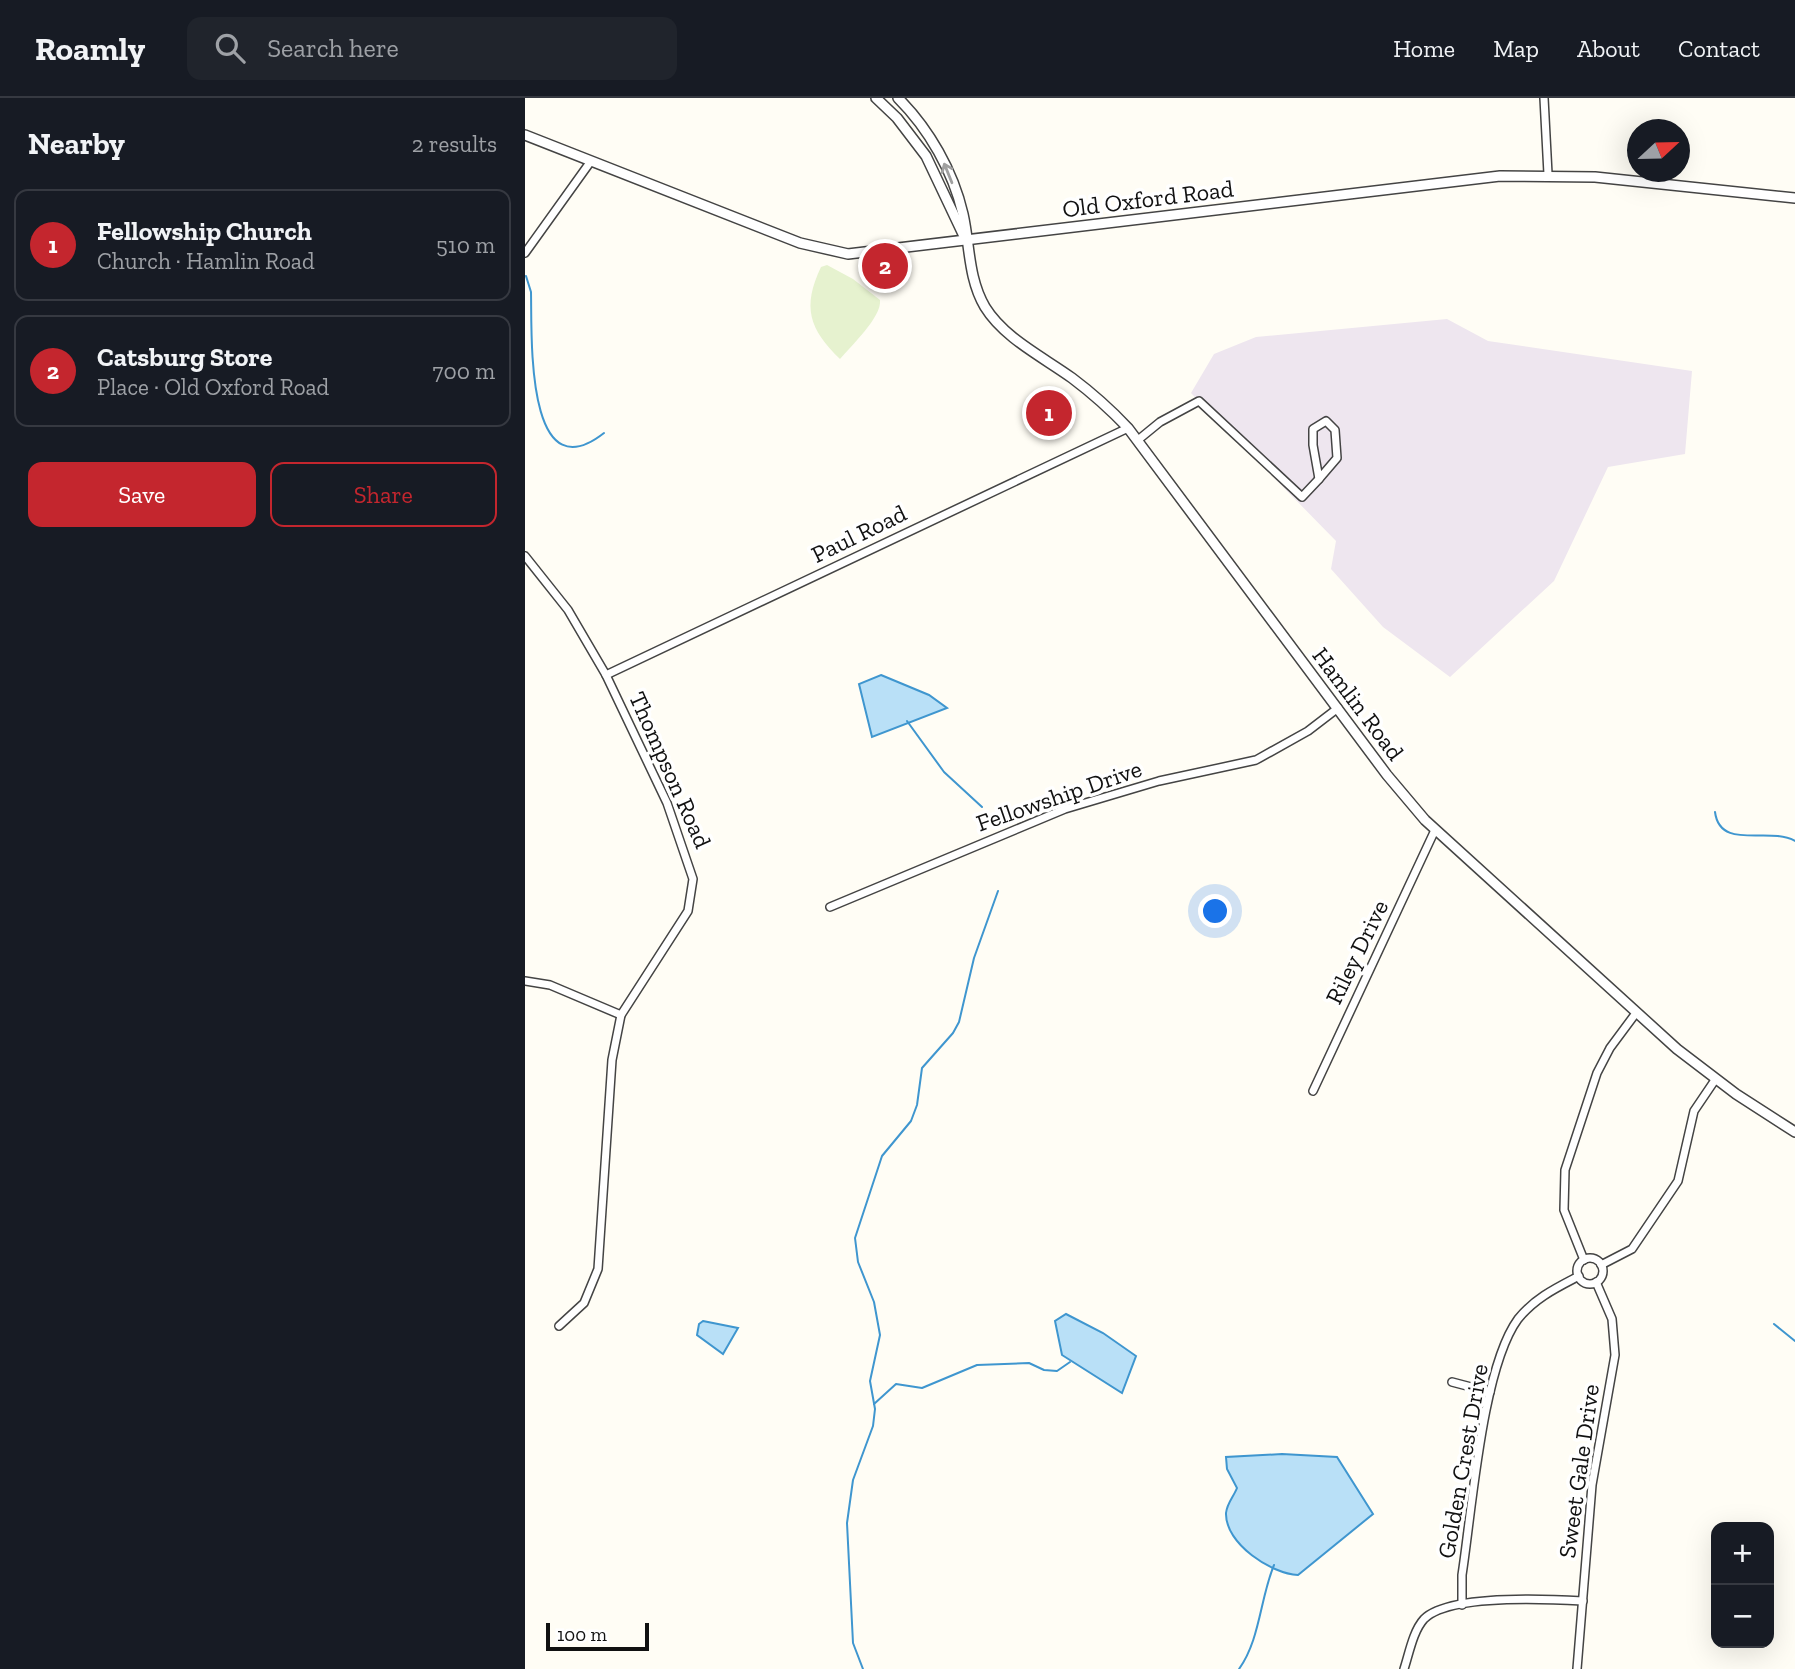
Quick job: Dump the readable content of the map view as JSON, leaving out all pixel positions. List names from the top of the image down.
{
  "streets": {
    "street": [
      "Old Oxford Road",
      "Paul Road",
      "Hamlin Road",
      "Thompson Road",
      "Fellowship Drive",
      "Riley Drive",
      "Golden Crest Drive",
      "Sweet Gale Drive"
    ]
  },
  "crossings": [
    ["Old Oxford Road", "Hamlin Road"],
    ["Paul Road", "Hamlin Road"],
    ["Paul Road", "Thompson Road"],
    ["Hamlin Road", "Fellowship Drive"],
    ["Hamlin Road", "Riley Drive"],
    ["Golden Crest Drive", "Sweet Gale Drive"]
  ],
  "scale_bar": "100 m",
  "north": "right",
  "page": {
    "header": "Roamly",
    "search": "Search here",
    "nav": [
      "Home",
      "Map",
      "About",
      "Contact"
    ],
    "heading": ["Nearby", "2 results"],
    "list": [
      {
        "mark": "1",
        "name": "Fellowship Church",
        "note": "Church · Hamlin Road",
        "value": "510 m"
      },
      {
        "mark": "2",
        "name": "Catsburg Store",
        "note": "Place · Old Oxford Road",
        "value": "700 m"
      }
    ],
    "pins": ["2", "1"],
    "buttons": ["Save", "Share"],
    "map_buttons": ["+", "−"],
    "scale": "100 m"
  }
}
